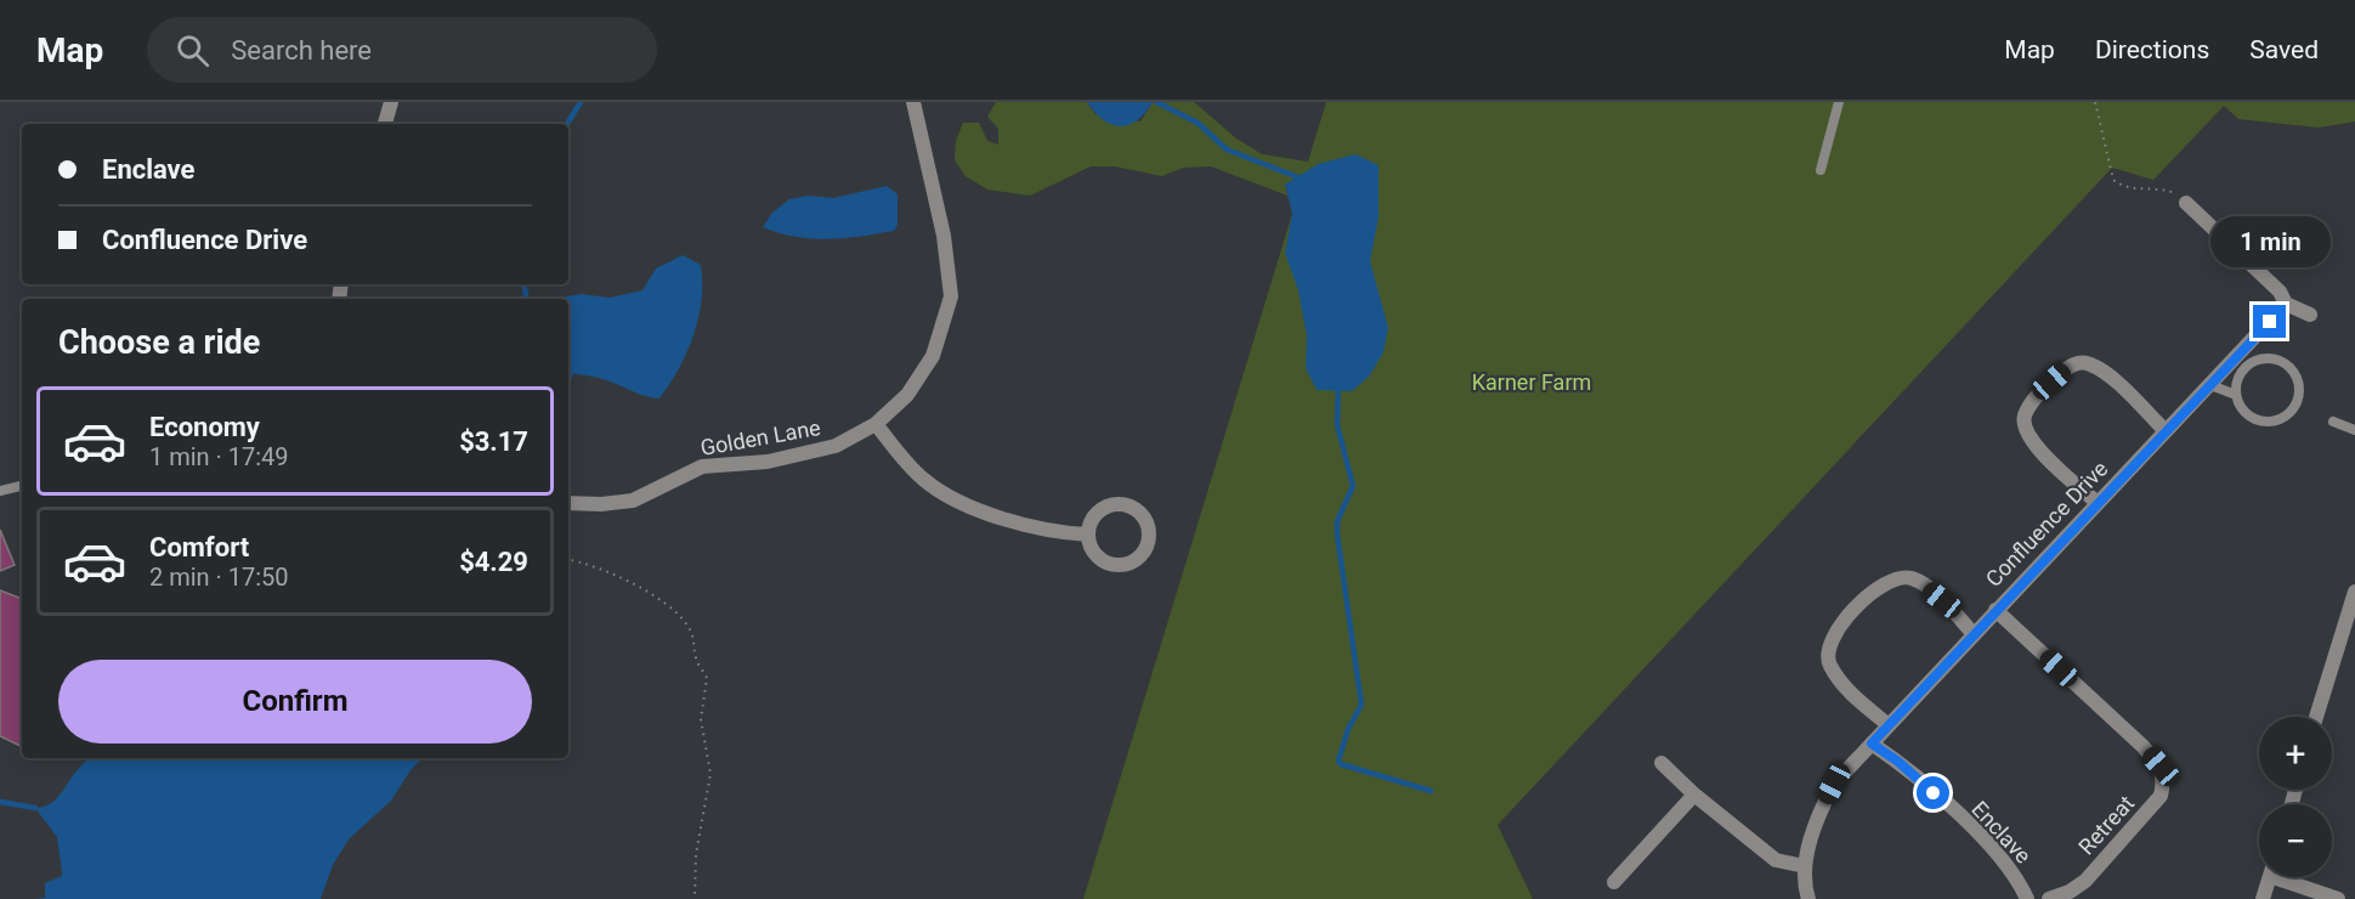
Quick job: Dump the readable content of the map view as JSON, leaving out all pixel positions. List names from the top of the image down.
{
  "streets": {
    "street": [
      "Golden Lane",
      "Confluence Drive",
      "Retreat",
      "Enclave"
    ]
  },
  "crossings": [
    ["Confluence Drive", "Retreat"],
    ["Confluence Drive", "Enclave"]
  ],
  "parks": ["Karner Farm"],
  "page": {
    "header": "Map",
    "search": "Search here",
    "nav": ["Map", "Directions", "Saved"],
    "banner": ["Enclave", "Confluence Drive"],
    "bubble": "1 min",
    "heading": "Choose a ride",
    "list": [
      {
        "name": "Economy",
        "note": "1 min · 17:49",
        "value": "$3.17"
      },
      {
        "name": "Comfort",
        "note": "2 min · 17:50",
        "value": "$4.29"
      }
    ],
    "buttons": "Confirm",
    "map_buttons": ["+", "−"]
  }
}
